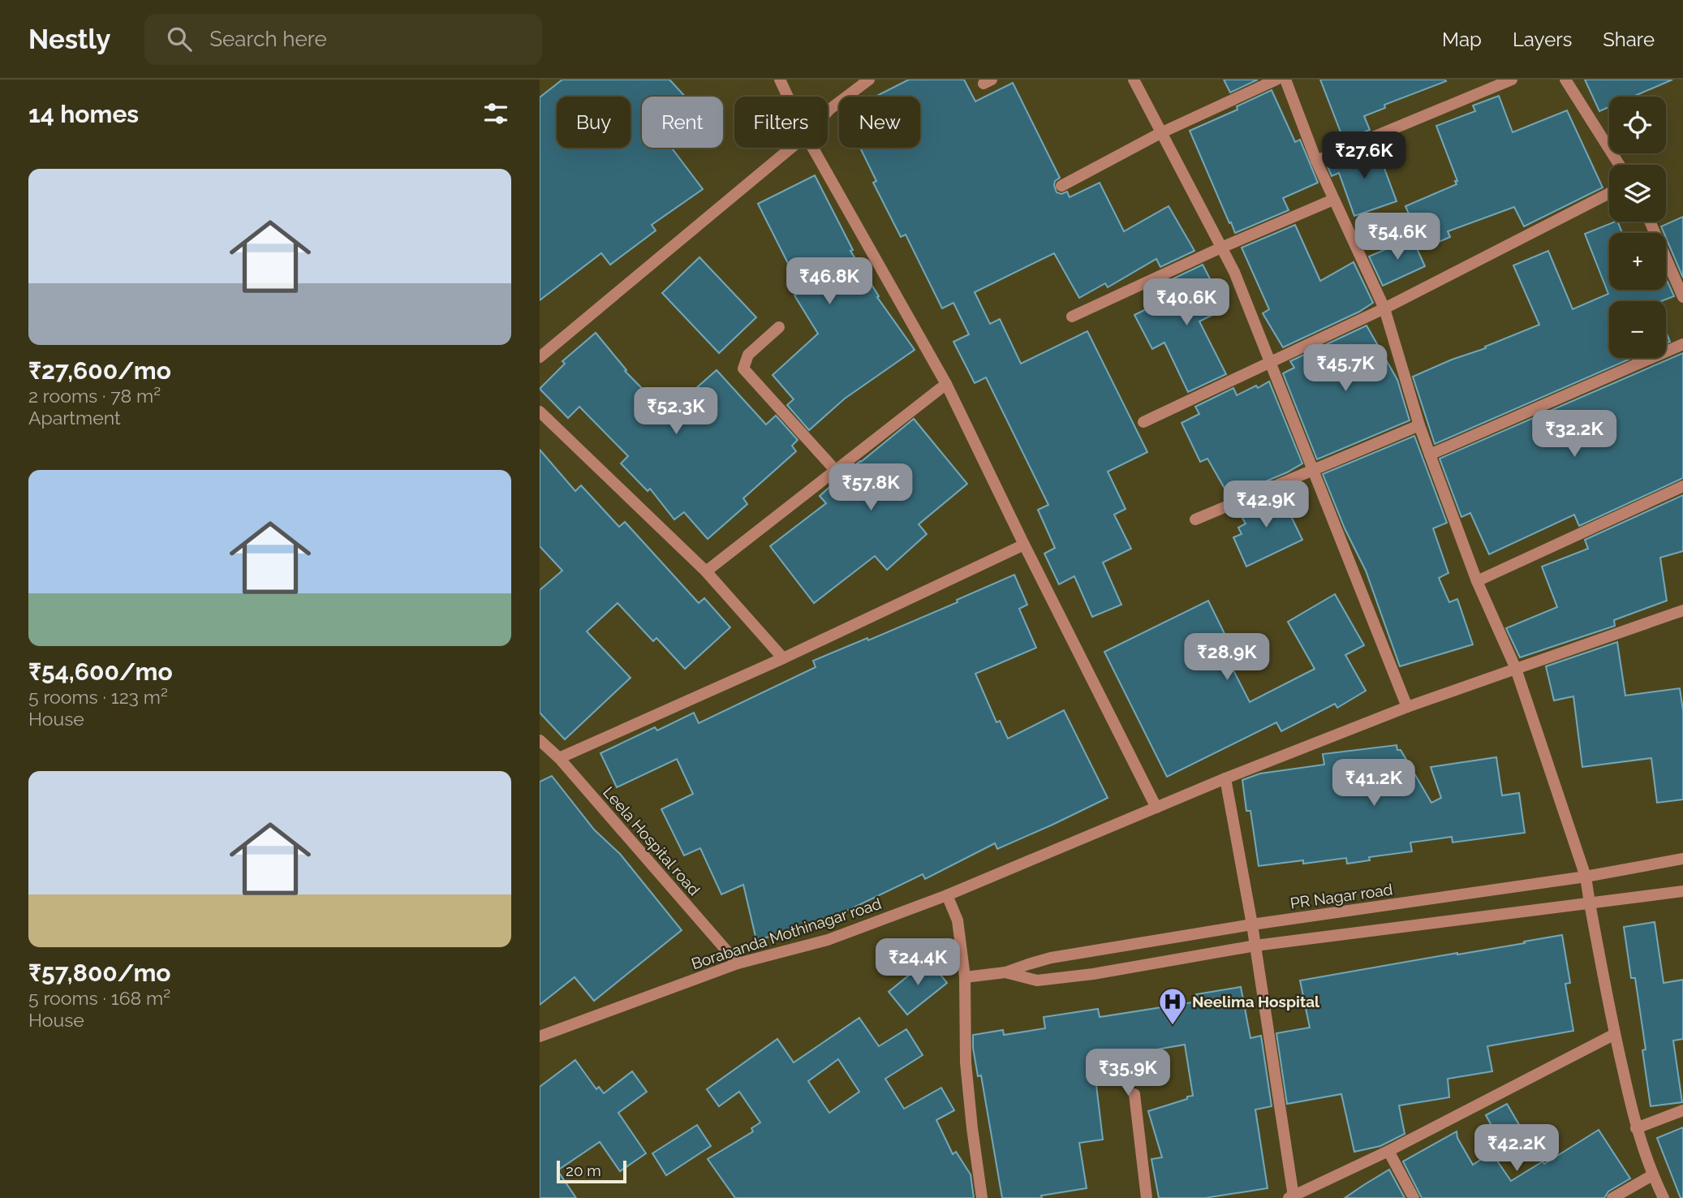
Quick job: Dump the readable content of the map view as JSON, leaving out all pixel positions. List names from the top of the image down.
{
  "streets": {
    "street": ["Leela Hospital road", "PR Nagar road", "Borabanda Mothinagar road"]
  },
  "crossings": [
    ["Leela Hospital road", "Borabanda Mothinagar road"]
  ],
  "places": {
    "hospital": ["Neelima Hospital"]
  },
  "scale_bar": "20 m",
  "page": {
    "header": "Nestly",
    "search": "Search here",
    "nav": ["Map", "Layers", "Share"],
    "heading": "14 homes",
    "map_buttons": ["+", "−"],
    "chip": [
      "Buy",
      "Rent",
      "Filters",
      "New"
    ],
    "price": [
      "₹27.6K",
      "₹54.6K",
      "₹46.8K",
      "₹40.6K",
      "₹45.7K",
      "₹52.3K",
      "₹32.2K",
      "₹57.8K",
      "₹42.9K",
      "₹28.9K",
      "₹41.2K",
      "₹24.4K",
      "₹35.9K",
      "₹42.2K"
    ],
    "list": [
      {
        "name": "₹27,600/mo",
        "note": "2 rooms · 78 m² · Apartment"
      },
      {
        "name": "₹54,600/mo",
        "note": "5 rooms · 123 m² · House"
      },
      {
        "name": "₹57,800/mo",
        "note": "5 rooms · 168 m² · House"
      }
    ],
    "scale": "20 m"
  }
}
